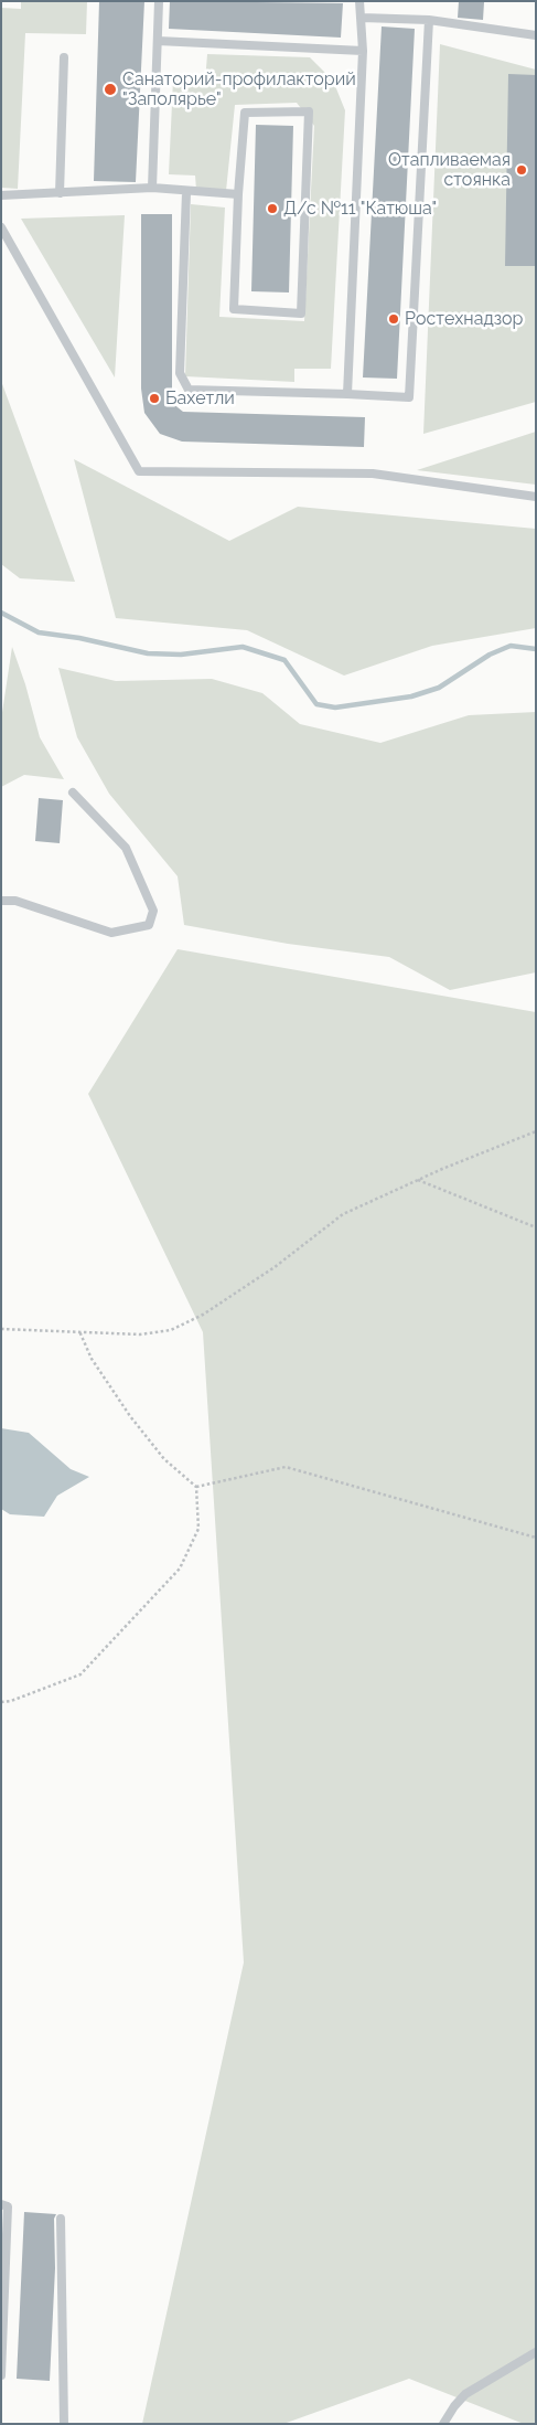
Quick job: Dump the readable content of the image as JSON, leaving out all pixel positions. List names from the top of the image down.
{
  "places": [
    "Санаторий-профилакторий \"Заполярье\"",
    "Отапливаемая стоянка",
    "Д/с №11 \"Катюша\"",
    "Ростехнадзор",
    "Бахетли"
  ]
}
